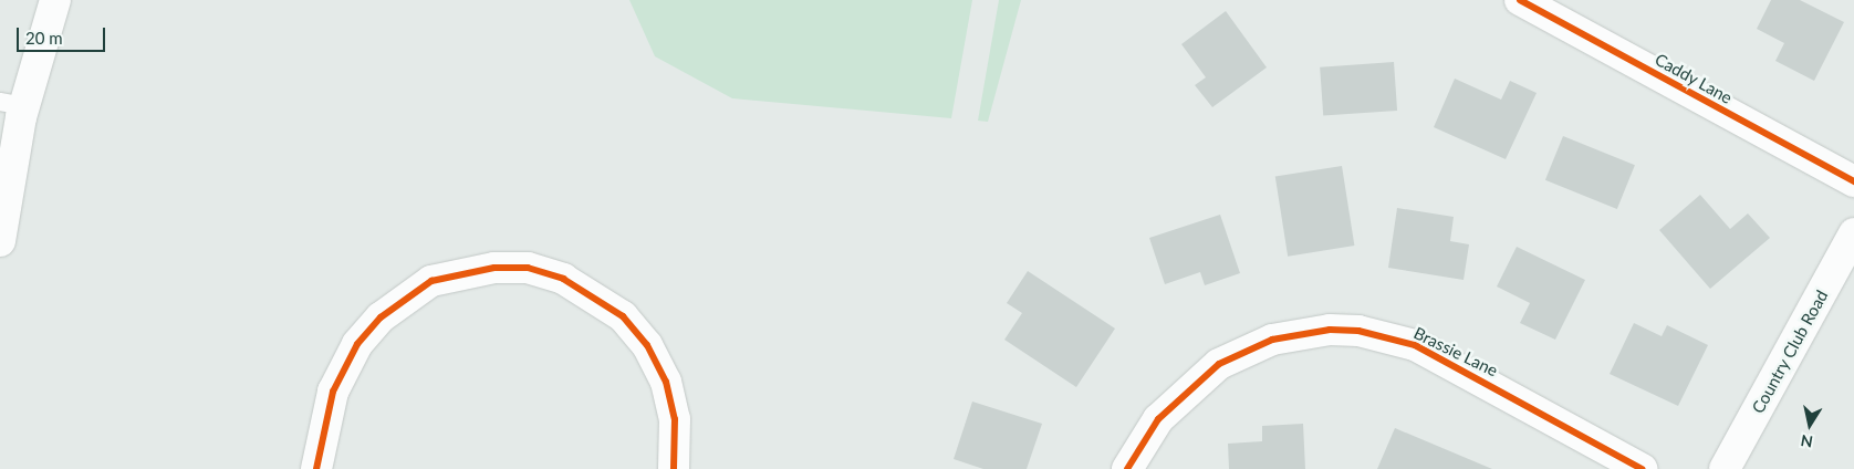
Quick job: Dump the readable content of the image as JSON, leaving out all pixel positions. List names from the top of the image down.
{
  "streets": {
    "street": ["Caddy Lane", "Brassie Lane", "Country Club Road"]
  },
  "scale_bar": "20 m",
  "north": "bottom"
}
